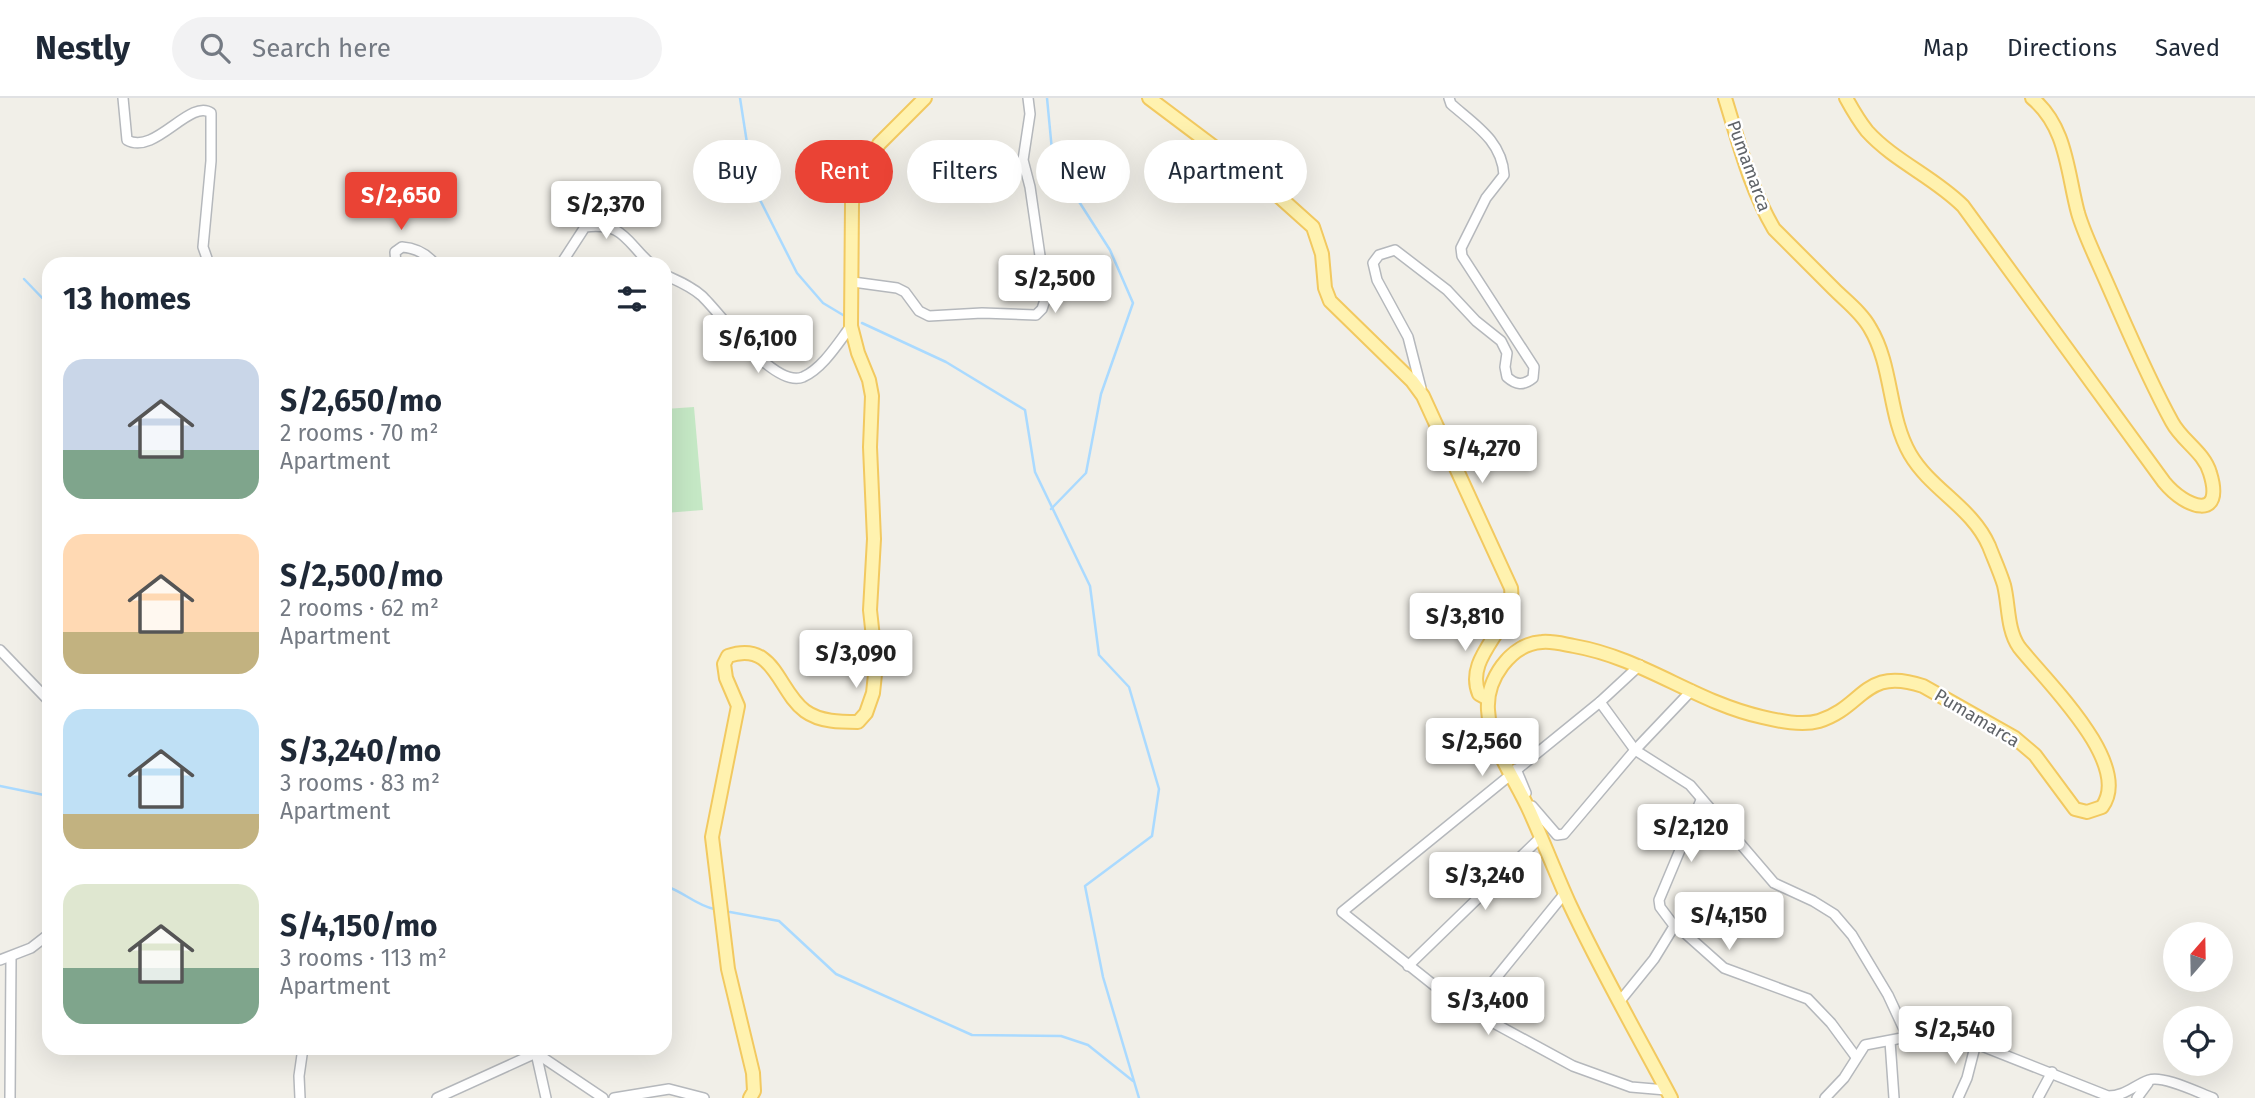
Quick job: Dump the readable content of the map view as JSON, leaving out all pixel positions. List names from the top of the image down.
{
  "streets": {
    "main road": ["Pumamarca"]
  },
  "north": "top",
  "page": {
    "header": "Nestly",
    "search": "Search here",
    "nav": ["Map", "Directions", "Saved"],
    "chip": [
      "Buy",
      "Rent",
      "Filters",
      "New",
      "Apartment"
    ],
    "price": [
      "S/2,650",
      "S/2,370",
      "S/2,500",
      "S/6,100",
      "S/4,270",
      "S/3,810",
      "S/3,090",
      "S/2,560",
      "S/2,120",
      "S/3,240",
      "S/4,150",
      "S/3,400",
      "S/2,540"
    ],
    "heading": "13 homes",
    "list": [
      {
        "name": "S/2,650/mo",
        "note": "2 rooms · 70 m² · Apartment"
      },
      {
        "name": "S/2,500/mo",
        "note": "2 rooms · 62 m² · Apartment"
      },
      {
        "name": "S/3,240/mo",
        "note": "3 rooms · 83 m² · Apartment"
      },
      {
        "name": "S/4,150/mo",
        "note": "3 rooms · 113 m² · Apartment"
      }
    ]
  }
}
